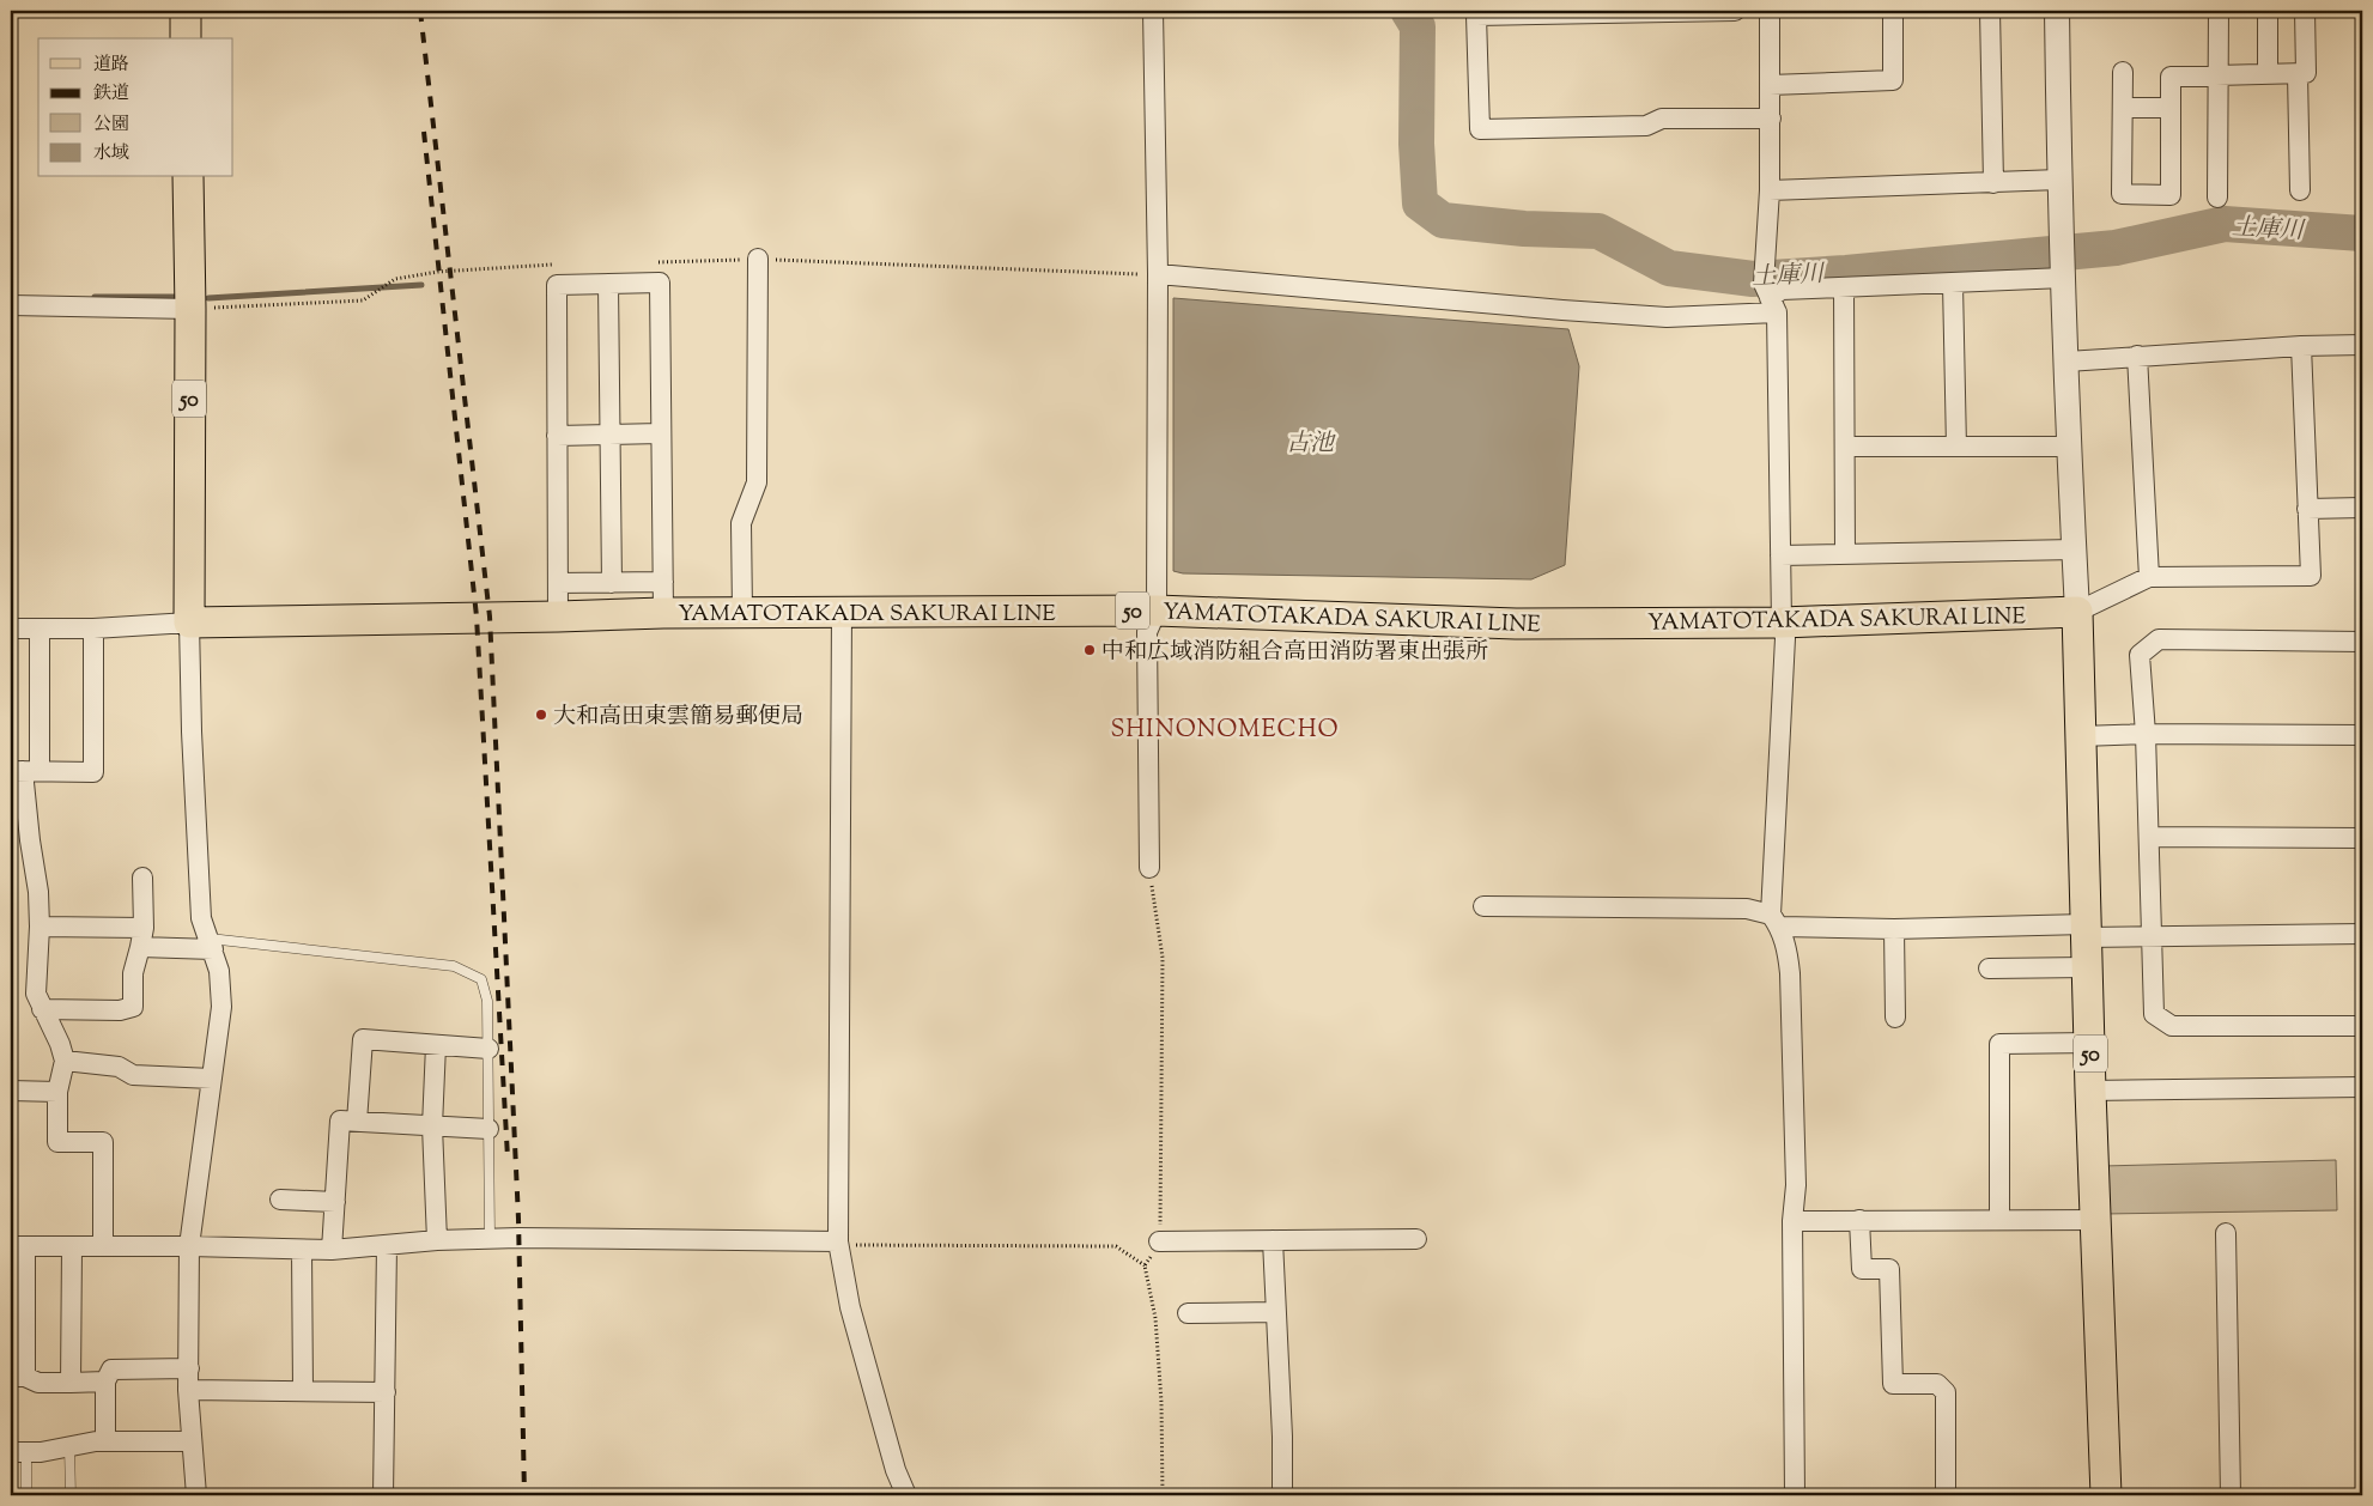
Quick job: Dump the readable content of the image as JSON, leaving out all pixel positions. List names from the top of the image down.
{
  "streets": {
    "main road": ["50", "YAMATOTAKADA SAKURAI LINE"]
  },
  "crossings": [
    ["50", "YAMATOTAKADA SAKURAI LINE"]
  ],
  "districts": ["SHINONOMECHO"],
  "water": ["土庫川", "古池"],
  "places": ["中和広域消防組合高田消防署東出張所", "大和高田東雲簡易郵便局"],
  "legend": [
    "道路",
    "鉄道",
    "公園",
    "水域"
  ]
}
